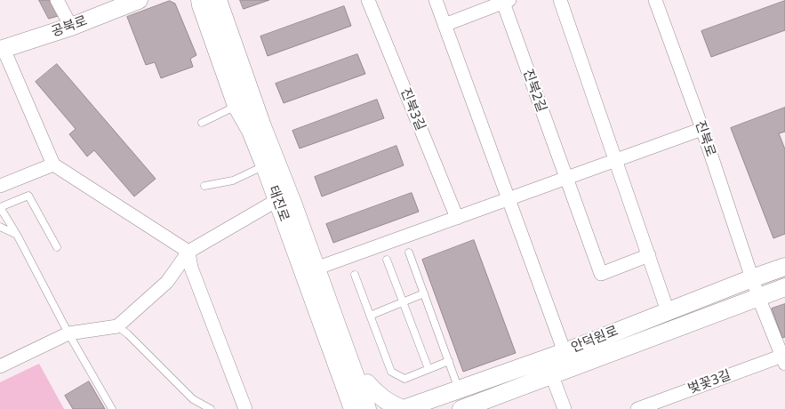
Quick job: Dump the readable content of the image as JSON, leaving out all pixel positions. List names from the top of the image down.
{
  "streets": {
    "street": [
      "공북로",
      "진북2길",
      "진북3길",
      "진북로",
      "태진로",
      "안덕원로",
      "벚꽃3길"
    ]
  },
  "crossings": [
    ["진북로", "안덕원로"],
    ["진북로", "벚꽃3길"],
    ["안덕원로", "벚꽃3길"]
  ]
}
